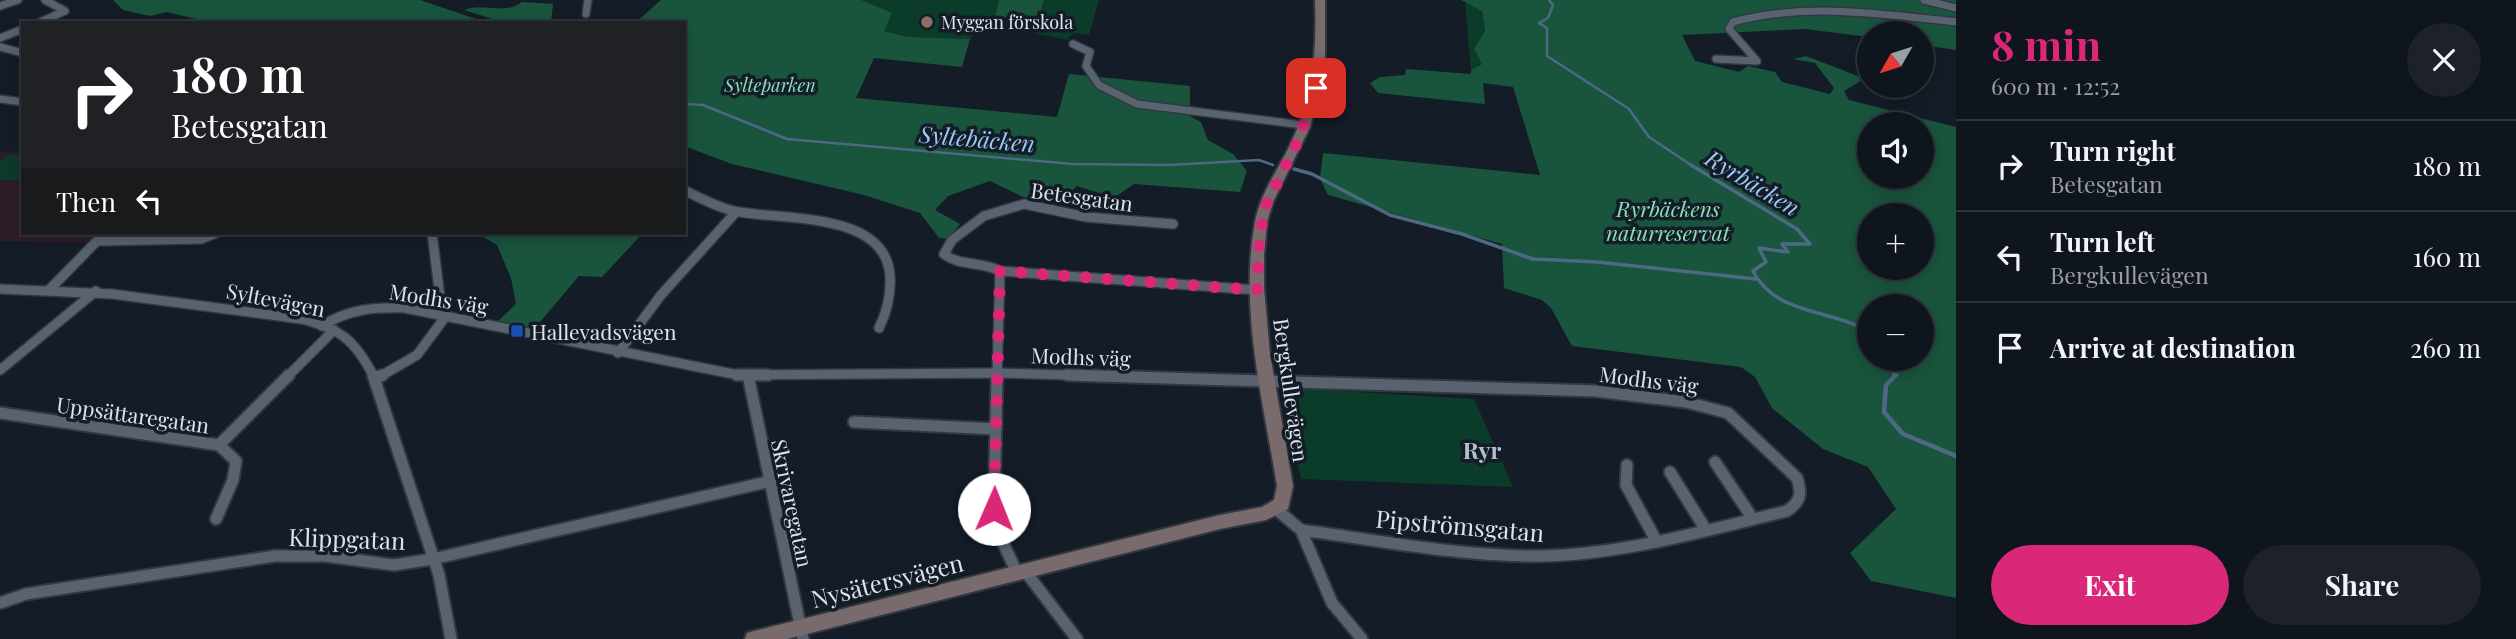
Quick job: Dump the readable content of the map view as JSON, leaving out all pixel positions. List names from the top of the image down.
{
  "streets": {
    "street": [
      "Betesgatan",
      "Modhs väg",
      "Syltevägen",
      "Bergkullevägen",
      "Uppsättaregatan",
      "Skrivaregatan",
      "Pipströmsgatan",
      "Klippgatan",
      "Nysätersvägen"
    ]
  },
  "crossings": [
    ["Betesgatan", "Bergkullevägen"],
    ["Modhs väg", "Syltevägen"],
    ["Modhs väg", "Bergkullevägen"],
    ["Modhs väg", "Skrivaregatan"],
    ["Modhs väg", "Pipströmsgatan"],
    ["Syltevägen", "Klippgatan"],
    ["Bergkullevägen", "Nysätersvägen"],
    ["Skrivaregatan", "Klippgatan"],
    ["Skrivaregatan", "Nysätersvägen"]
  ],
  "districts": ["Ryr"],
  "water": ["Syltebäcken", "Ryrbäcken"],
  "parks": ["Sylteparken", "Ryrbäckens naturreservat"],
  "places": {
    "other": ["Myggan förskola"],
    "transit": ["Hallevadsvägen"]
  },
  "north": "bottom left",
  "page": {
    "heading": ["8 min", "600 m · 12:52"],
    "map_buttons": ["+", "−"],
    "turn": ["180 m", "Betesgatan"],
    "list": [
      {
        "name": "Turn right",
        "note": "Betesgatan",
        "value": "180 m"
      },
      {
        "name": "Turn left",
        "note": "Bergkullevägen",
        "value": "160 m"
      },
      {
        "name": "Arrive at destination",
        "value": "260 m"
      }
    ],
    "then": "Then",
    "buttons": ["Exit", "Share"]
  }
}
